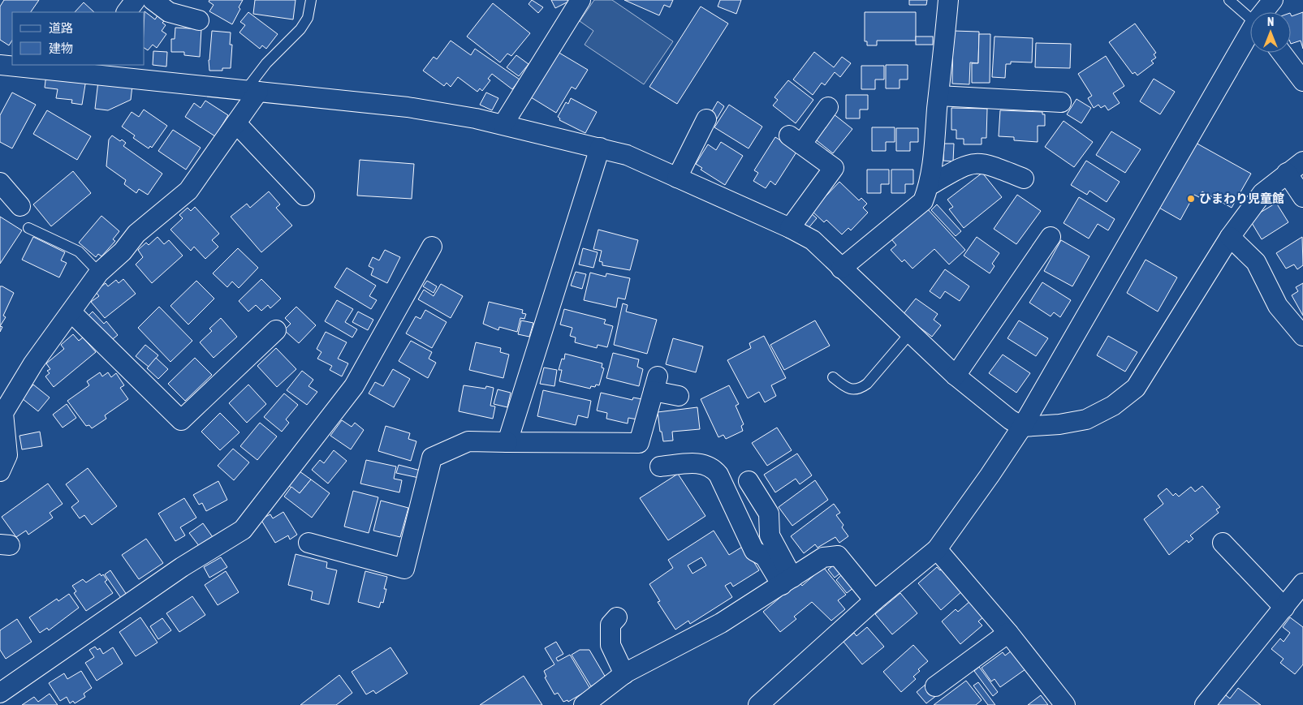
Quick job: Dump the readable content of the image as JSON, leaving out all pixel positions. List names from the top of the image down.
{
  "places": ["ひまわり児童館"],
  "legend": ["道路", "建物"],
  "north": "top"
}
